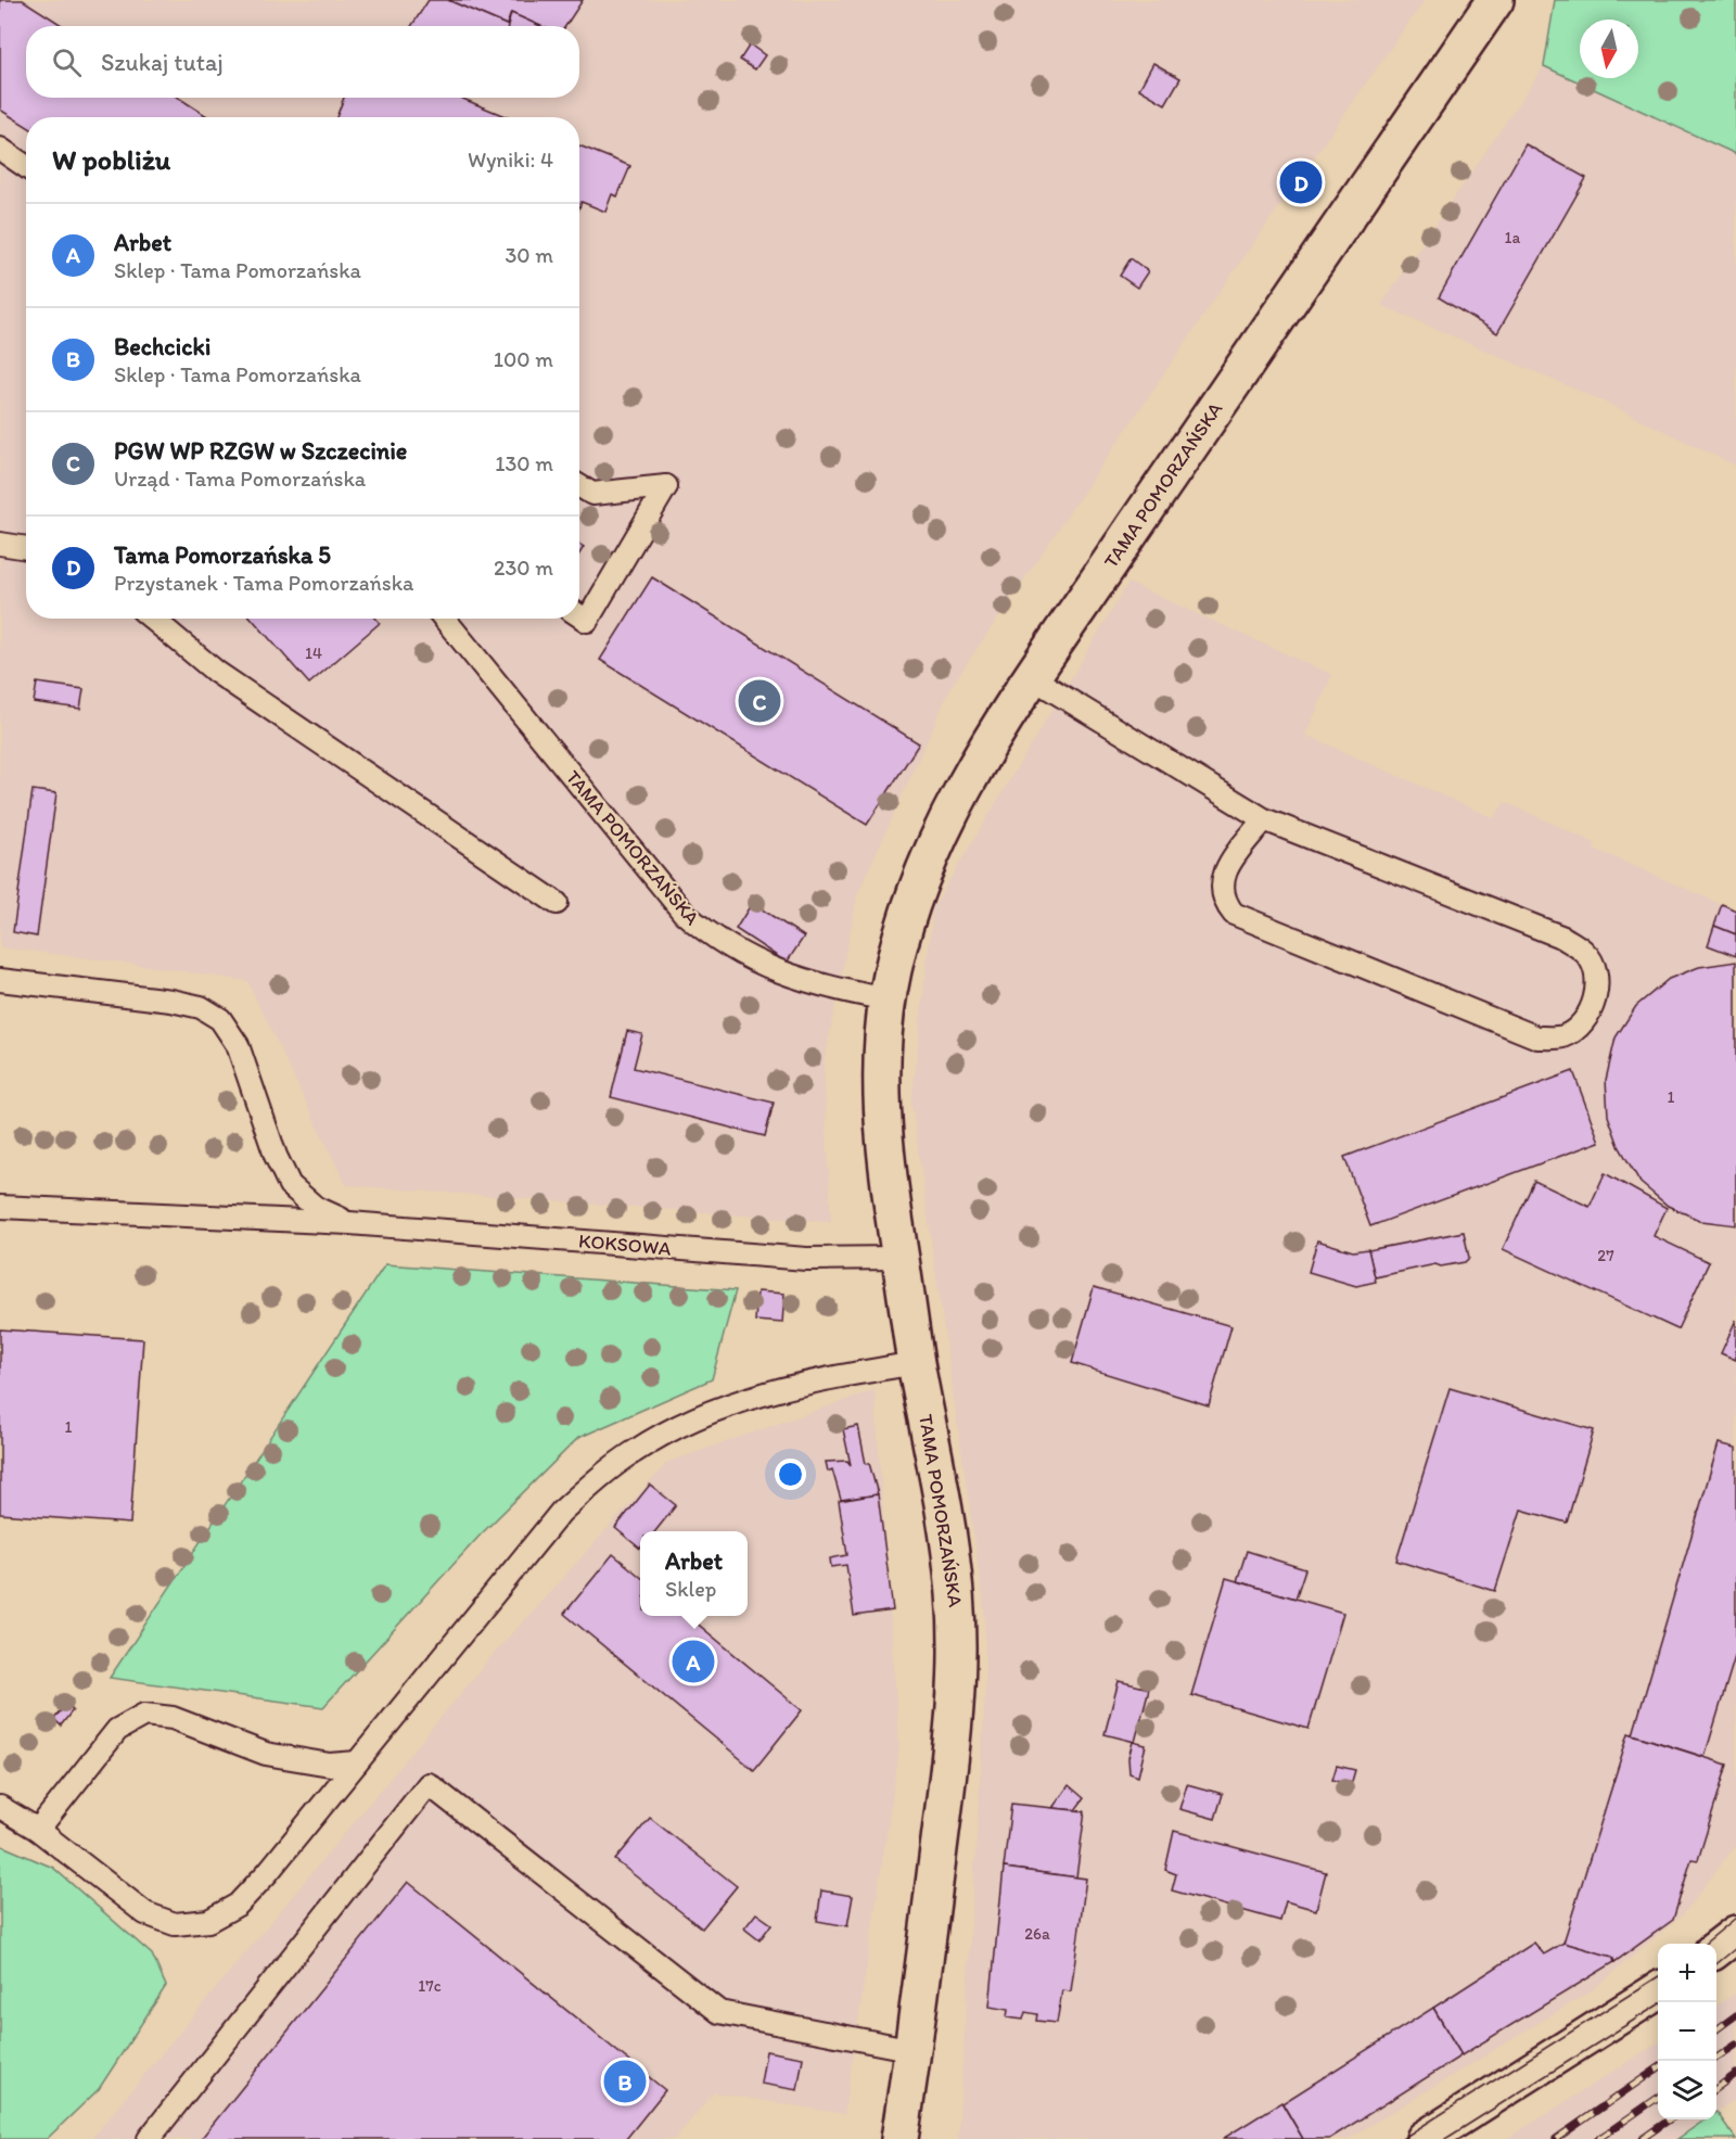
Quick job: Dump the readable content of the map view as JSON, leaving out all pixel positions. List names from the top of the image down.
{
  "streets": {
    "street": ["TAMA POMORZAŃSKA"],
    "lane": ["KOKSOWA"]
  },
  "crossings": [
    ["TAMA POMORZAŃSKA", "KOKSOWA"]
  ],
  "house_numbers": [
    "1a",
    "14",
    "1",
    "27",
    "1",
    "26a",
    "17c"
  ],
  "north": "bottom",
  "page": {
    "search": "Szukaj tutaj",
    "heading": ["W pobliżu", "Wyniki: 4"],
    "pins": [
      "D",
      "C",
      "A",
      "B"
    ],
    "list": [
      {
        "mark": "A",
        "name": "Arbet",
        "note": "Sklep · Tama Pomorzańska",
        "value": "30 m"
      },
      {
        "mark": "B",
        "name": "Bechcicki",
        "note": "Sklep · Tama Pomorzańska",
        "value": "100 m"
      },
      {
        "mark": "C",
        "name": "PGW WP RZGW w Szczecinie",
        "note": "Urząd · Tama Pomorzańska",
        "value": "130 m"
      },
      {
        "mark": "D",
        "name": "Tama Pomorzańska 5",
        "note": "Przystanek · Tama Pomorzańska",
        "value": "230 m"
      }
    ],
    "popup": ["Arbet", "Sklep"],
    "map_buttons": ["+", "−"]
  }
}
